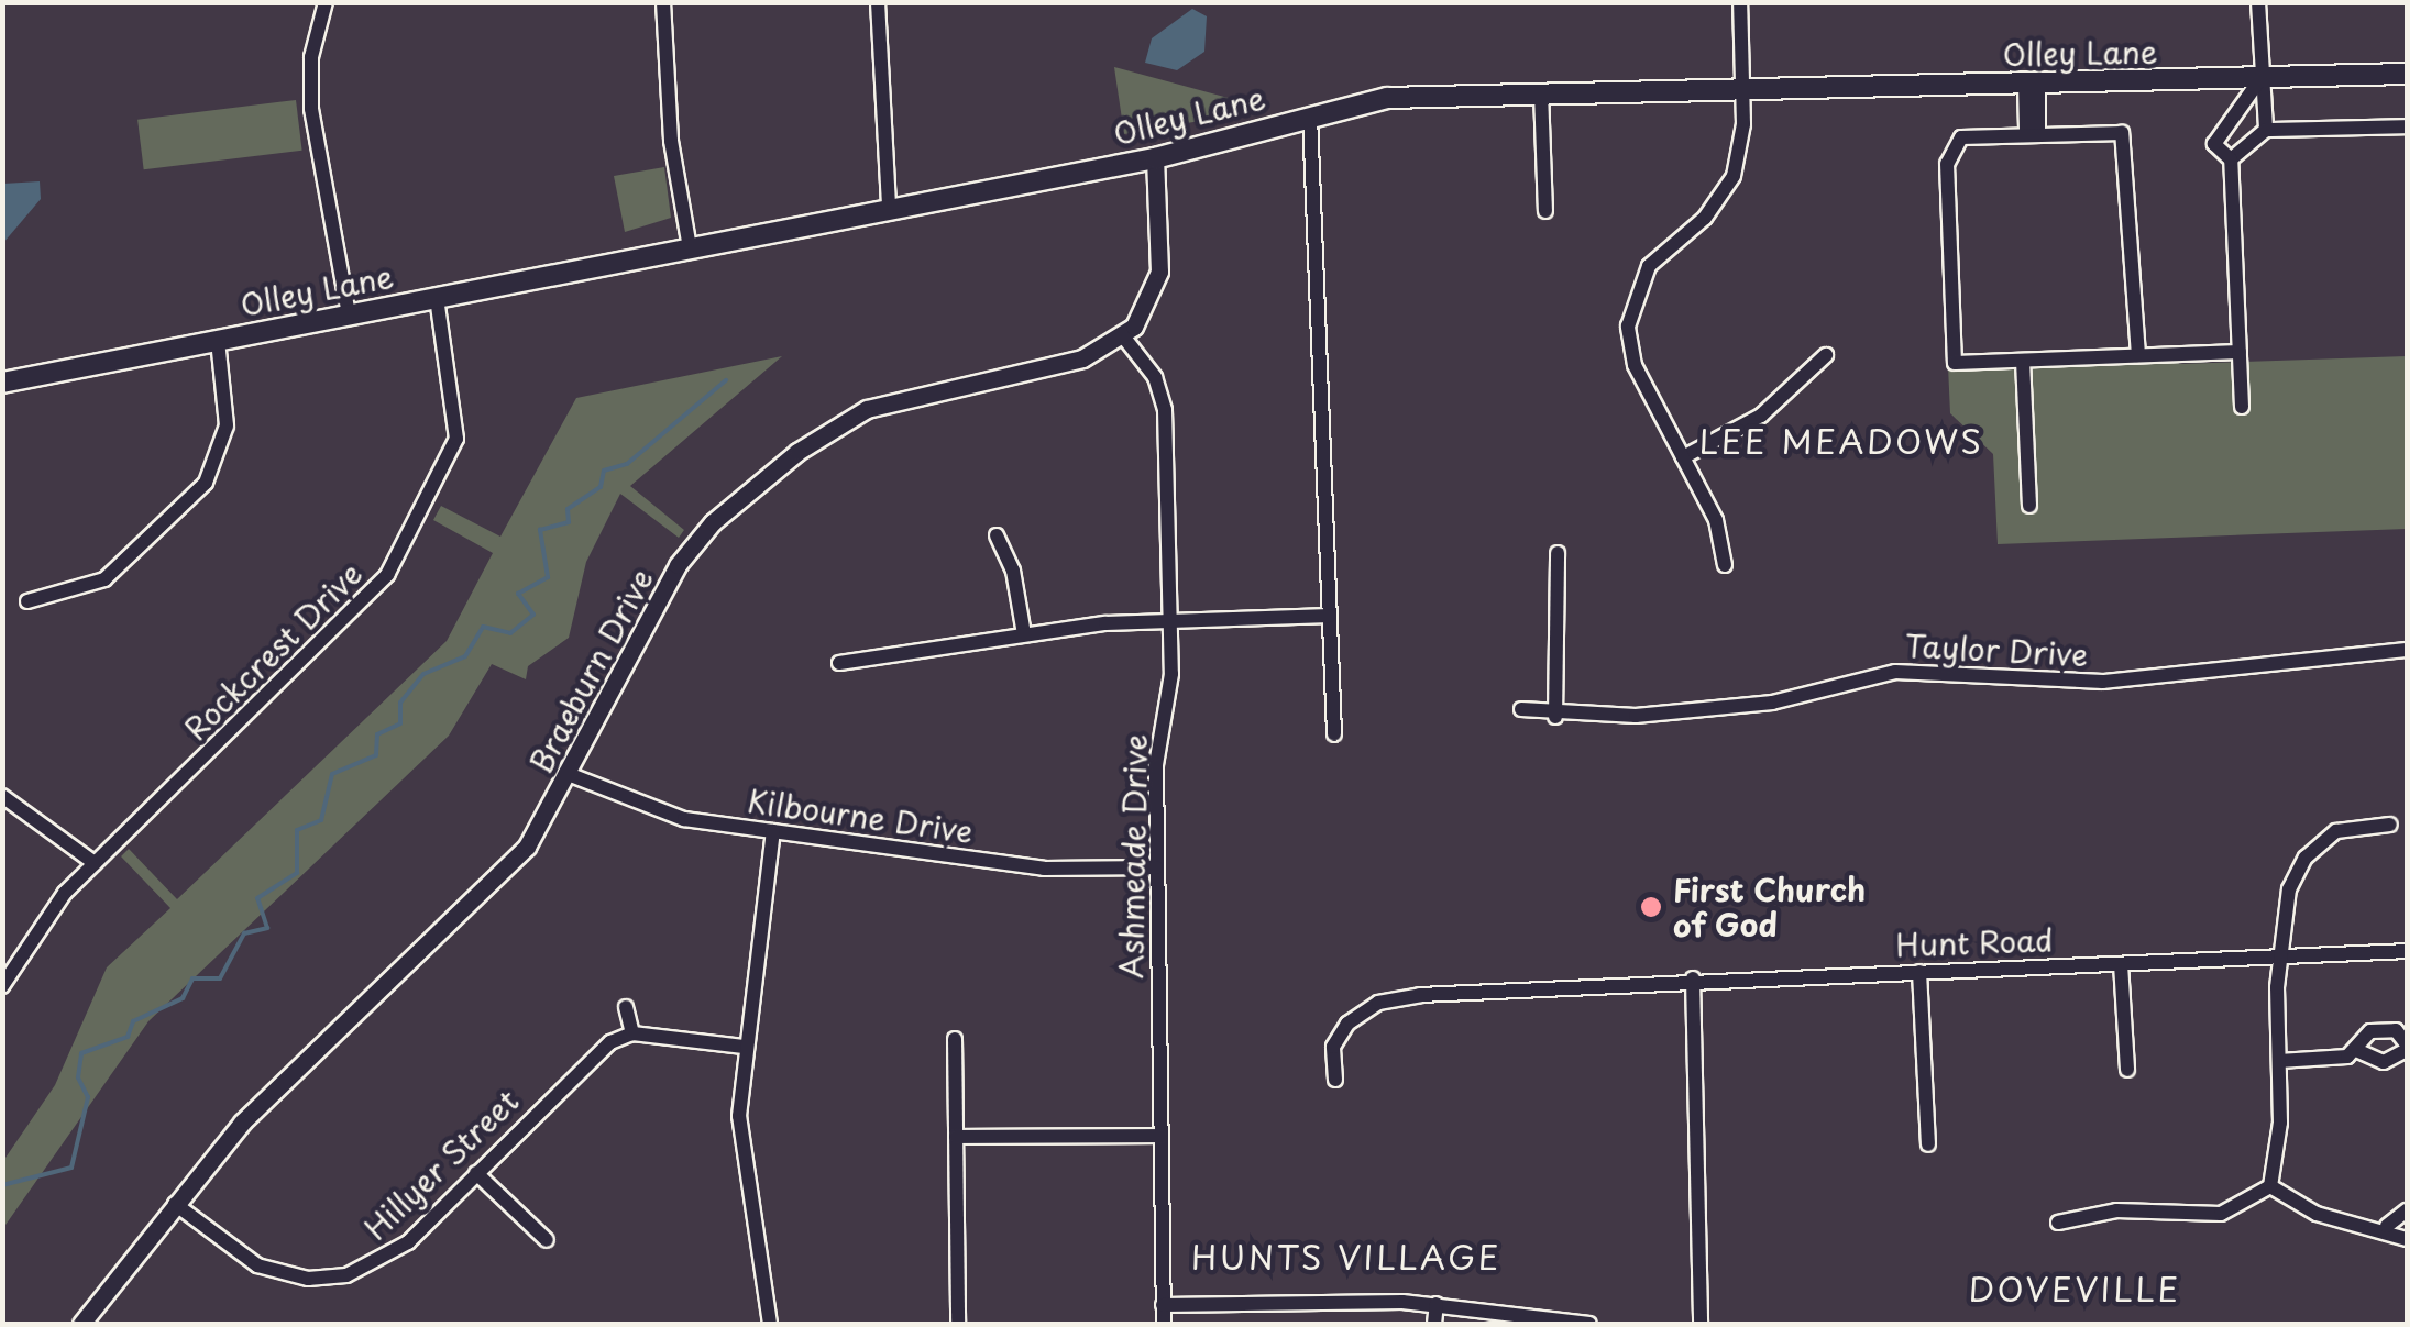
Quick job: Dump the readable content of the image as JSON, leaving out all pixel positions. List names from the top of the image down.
{
  "streets": {
    "main road": ["Olley Lane"],
    "street": [
      "Taylor Drive",
      "Rockcrest Drive",
      "Braeburn Drive",
      "Kilbourne Drive",
      "Ashmeade Drive",
      "Hunt Road",
      "Hillyer Street"
    ]
  },
  "crossings": [
    ["Olley Lane", "Rockcrest Drive"],
    ["Braeburn Drive", "Kilbourne Drive"],
    ["Braeburn Drive", "Ashmeade Drive"],
    ["Braeburn Drive", "Hillyer Street"],
    ["Kilbourne Drive", "Ashmeade Drive"]
  ],
  "districts": ["LEE MEADOWS", "HUNTS VILLAGE", "DOVEVILLE"],
  "places": ["First Church of God"]
}
